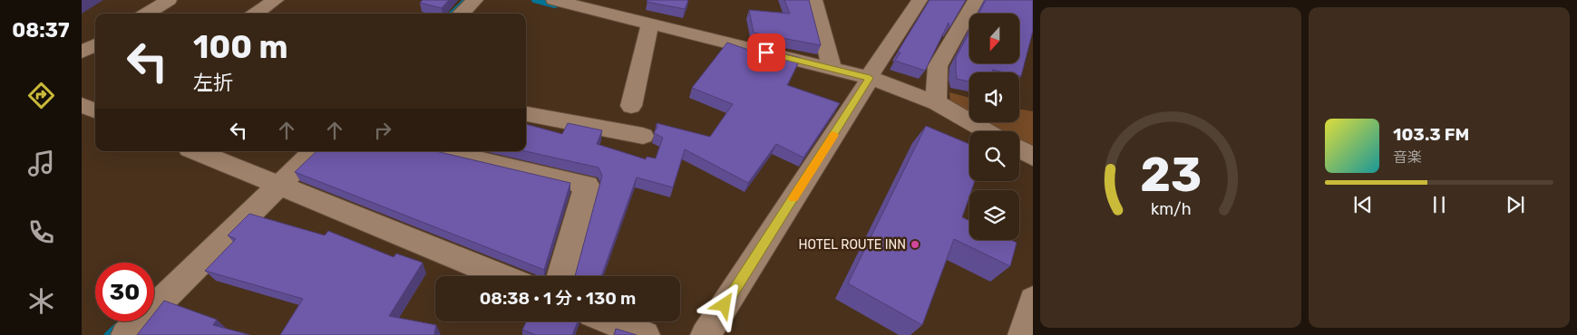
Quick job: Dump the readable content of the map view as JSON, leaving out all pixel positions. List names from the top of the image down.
{
  "places": ["HOTEL ROUTE INN"],
  "north": "bottom",
  "page": {
    "tabs": "08:37",
    "turn": ["100 m", "左折"],
    "song": ["103.3 FM", "音楽"],
    "limit": "30",
    "trip": "08:38 · 1 分 · 130 m",
    "gauge": ["23", "km/h"]
  }
}
